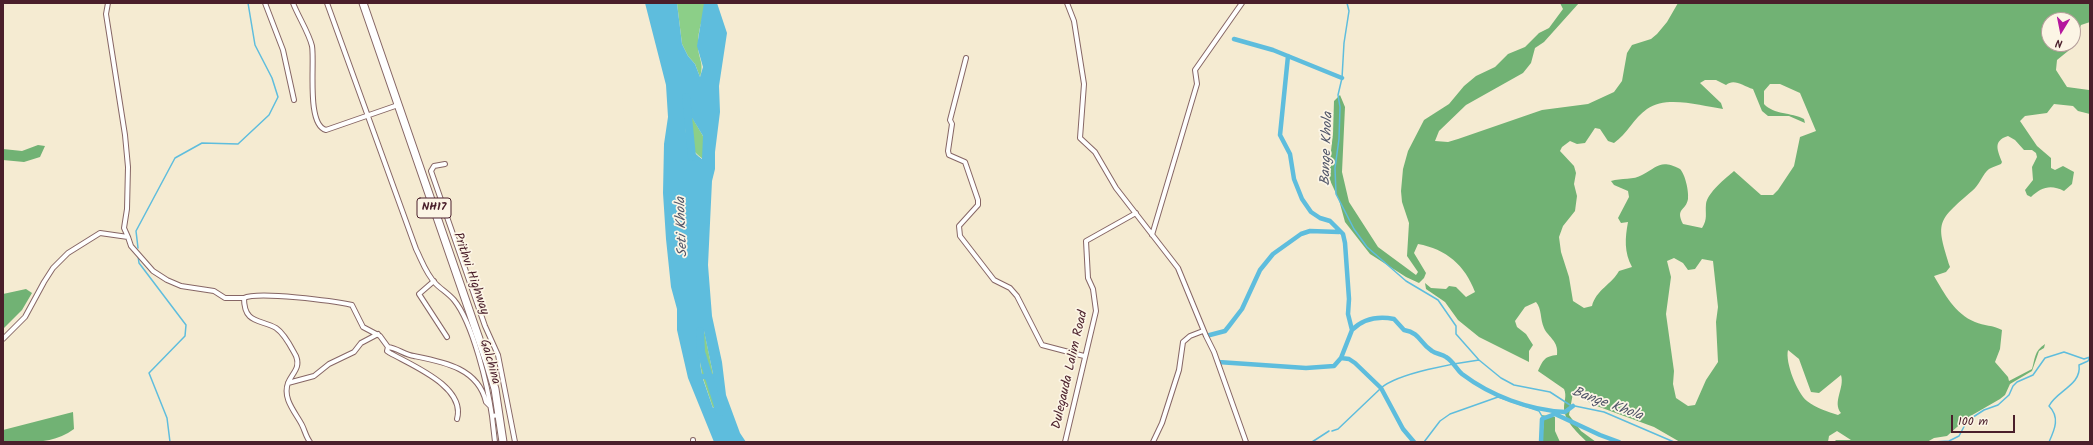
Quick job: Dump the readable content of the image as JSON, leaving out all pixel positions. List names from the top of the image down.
{
  "streets": {
    "highway": ["NH17", "Prithvi Highway"],
    "street": ["Galchina", "Dulegauda Lalim Road"]
  },
  "water": ["Bange Khola", "Seti Khola"],
  "scale_bar": "100 m",
  "north": "bottom"
}
